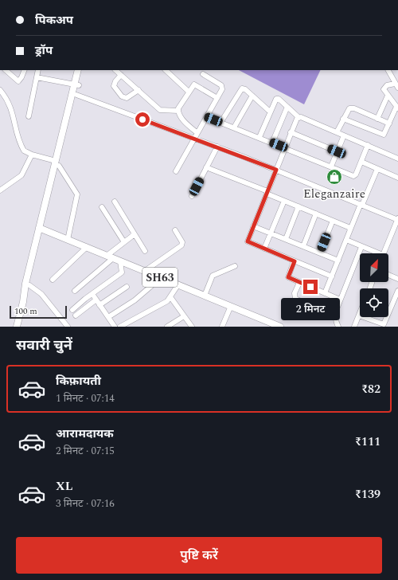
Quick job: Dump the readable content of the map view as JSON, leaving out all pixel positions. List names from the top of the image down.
{
  "streets": {
    "main road": ["SH63"]
  },
  "places": {
    "shop": ["Eleganzaire"]
  },
  "scale_bar": "100 m",
  "north": "top right",
  "page": {
    "banner": ["पिकअप", "ड्रॉप"],
    "bubble": "2 मिनट",
    "scale": "100 m",
    "heading": "सवारी चुनें",
    "list": [
      {
        "name": "किफ़ायती",
        "note": "1 मिनट · 07:14",
        "value": "₹82"
      },
      {
        "name": "आरामदायक",
        "note": "2 मिनट · 07:15",
        "value": "₹111"
      },
      {
        "name": "XL",
        "note": "3 मिनट · 07:16",
        "value": "₹139"
      }
    ],
    "buttons": "पुष्टि करें"
  }
}
